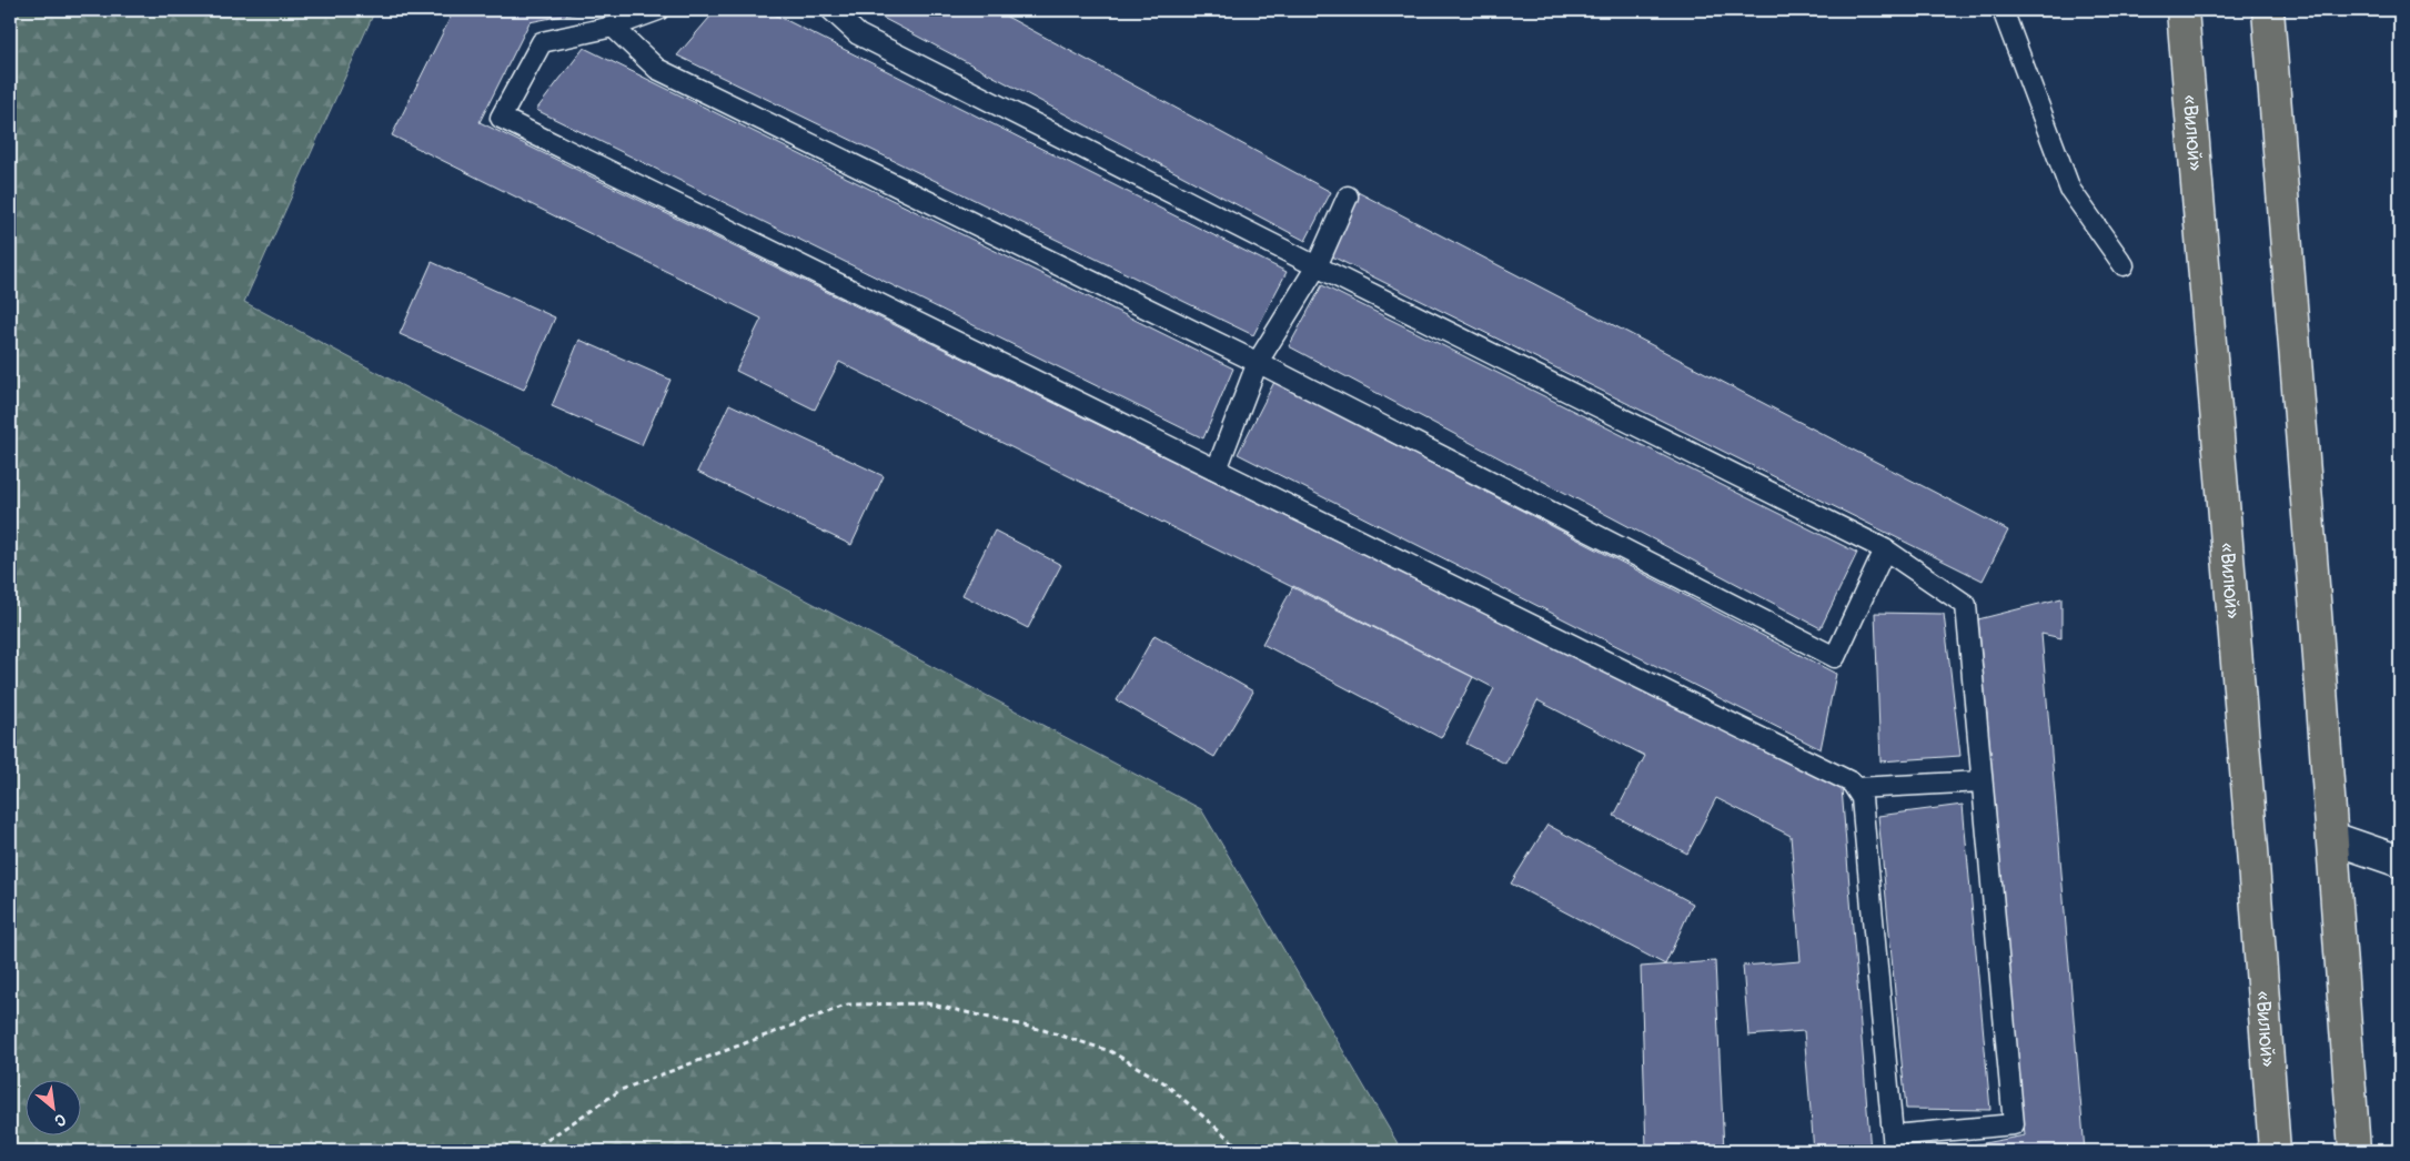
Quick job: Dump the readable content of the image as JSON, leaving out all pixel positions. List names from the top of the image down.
{
  "streets": {
    "highway": ["«Вилюй»"]
  },
  "north": "bottom right"
}
